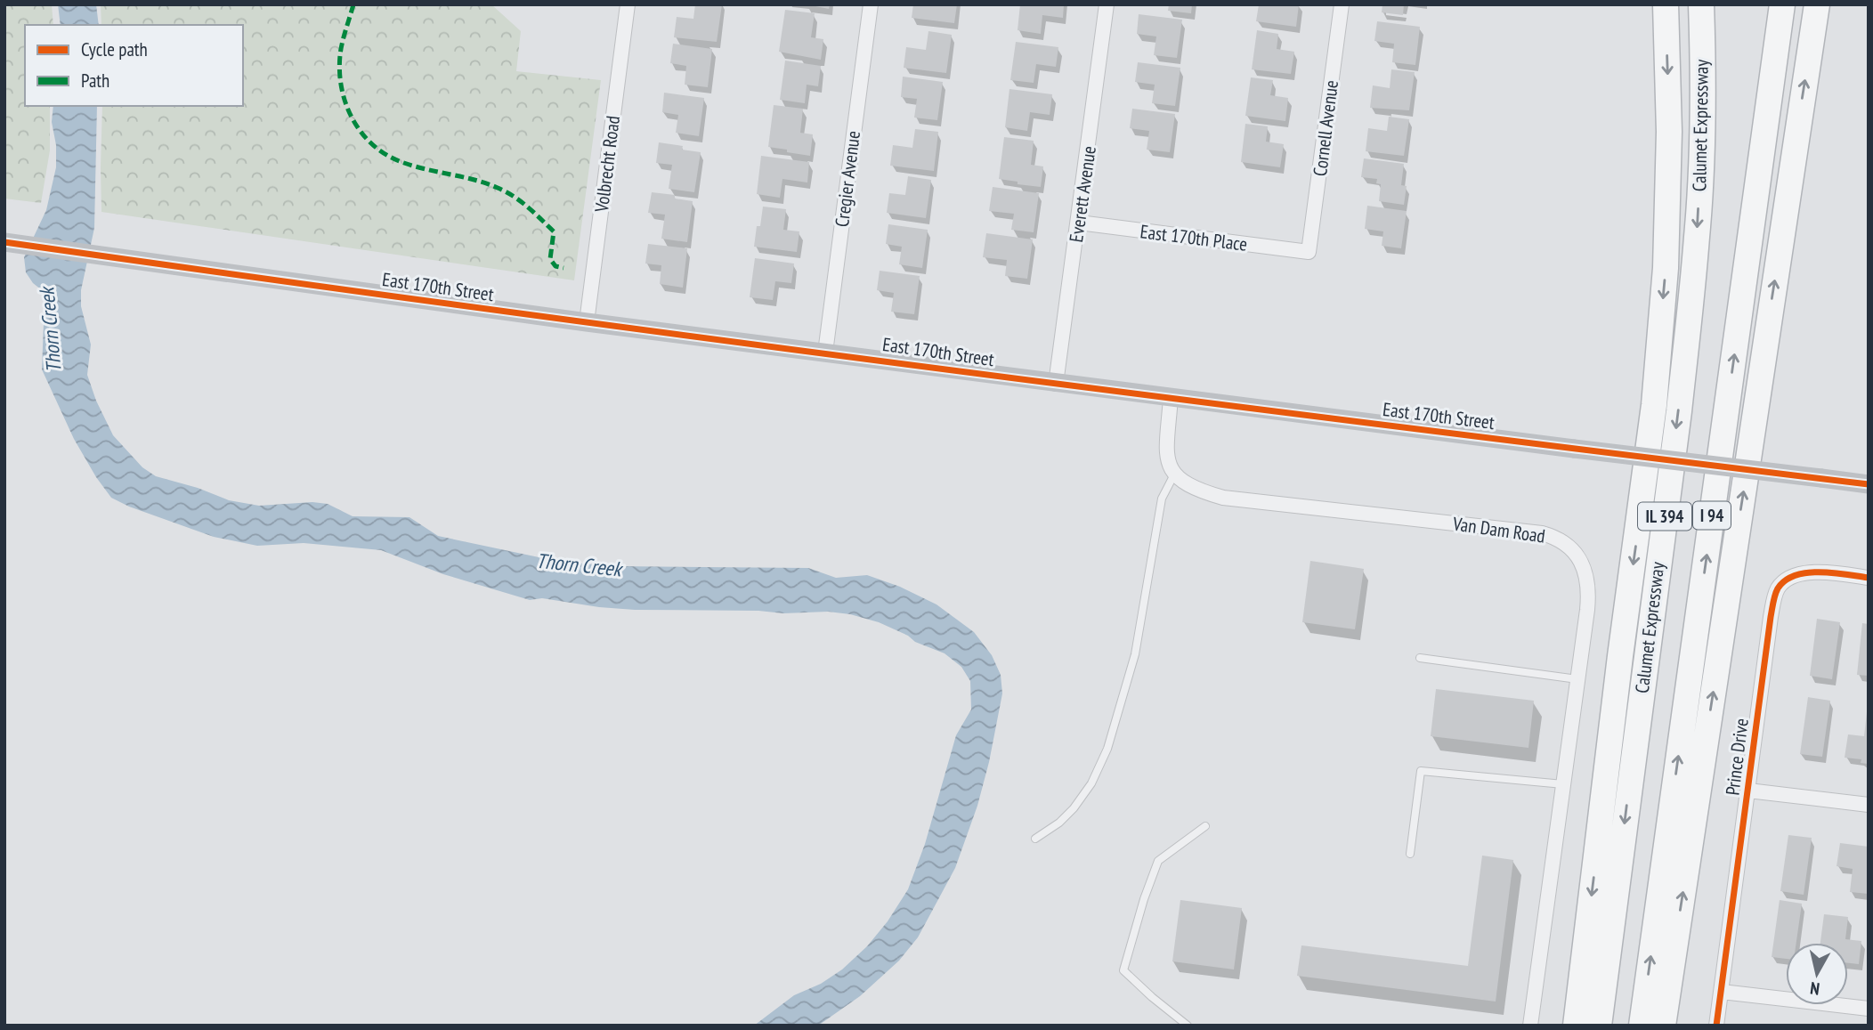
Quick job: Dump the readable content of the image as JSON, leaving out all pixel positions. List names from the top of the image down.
{
  "streets": {
    "highway": ["Calumet Expressway", "I 94", "IL 394"],
    "street": [
      "Cornell Avenue",
      "Volbrecht Road",
      "Cregier Avenue",
      "Everett Avenue",
      "East 170th Place",
      "East 170th Street",
      "Van Dam Road",
      "Prince Drive"
    ]
  },
  "crossings": [
    ["Cornell Avenue", "East 170th Place"],
    ["Volbrecht Road", "East 170th Street"],
    ["Cregier Avenue", "East 170th Street"],
    ["Everett Avenue", "East 170th Place"],
    ["Everett Avenue", "East 170th Street"]
  ],
  "water": ["Thorn Creek"],
  "legend": ["Cycle path", "Path"],
  "north": "bottom"
}
